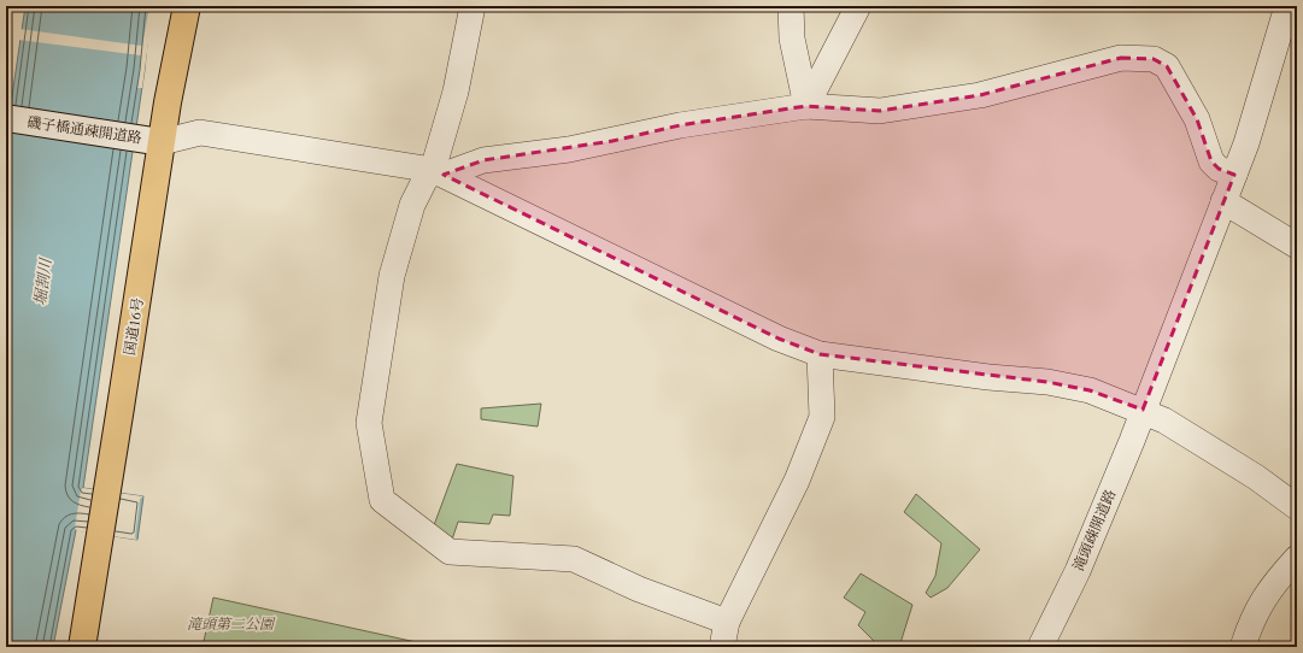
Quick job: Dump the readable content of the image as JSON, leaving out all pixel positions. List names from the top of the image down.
{
  "streets": {
    "highway": ["国道16号"],
    "street": ["磯子橋通疎開道路", "滝頭疎開道路"]
  },
  "crossings": [
    ["磯子橋通疎開道路", "国道16号"]
  ],
  "water": ["堀割川"],
  "parks": ["滝頭第二公園"]
}
